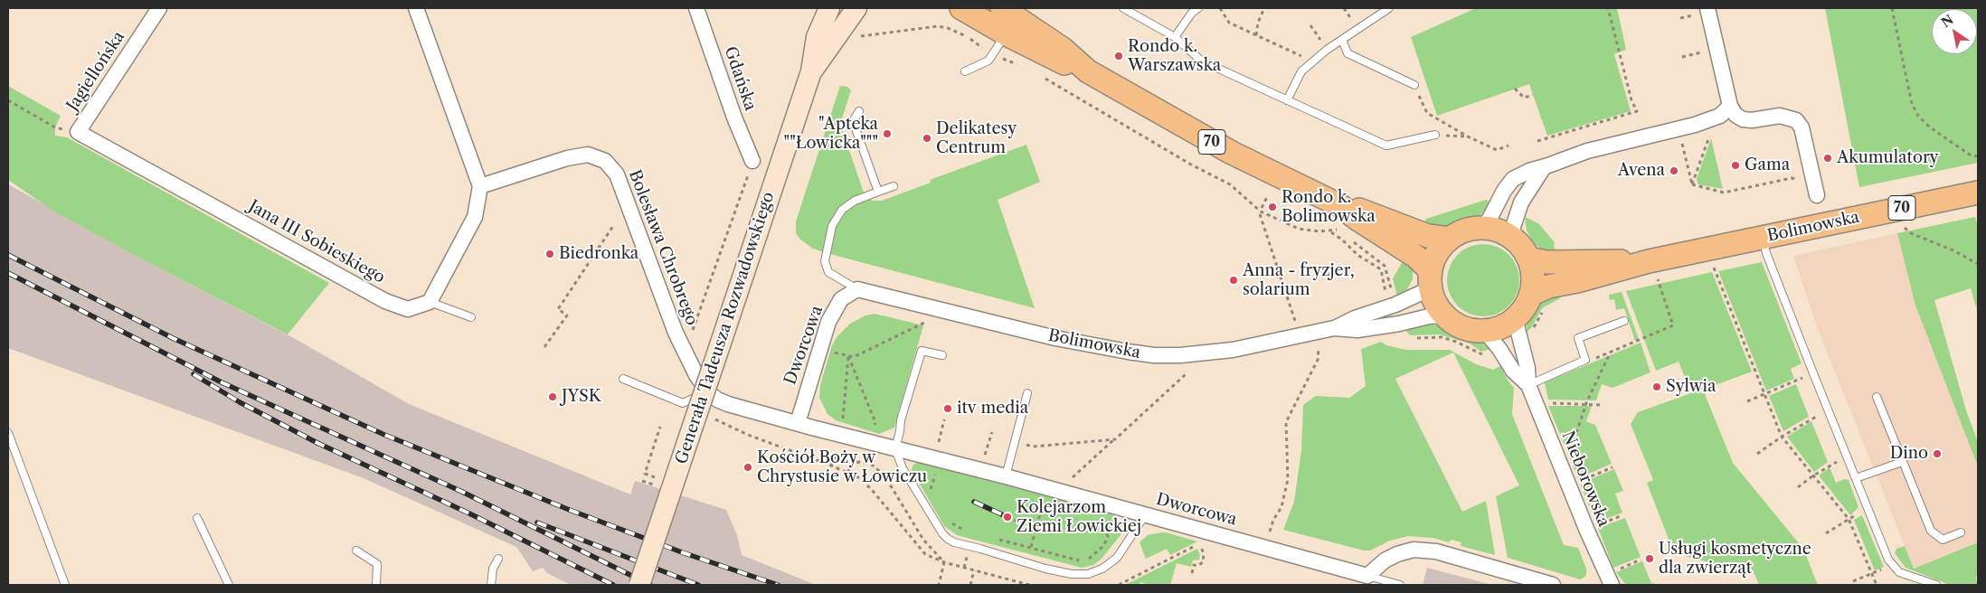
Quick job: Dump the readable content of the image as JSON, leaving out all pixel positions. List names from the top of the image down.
{
  "streets": {
    "main road": ["70", "Bolimowska"],
    "street": [
      "Jagiellońska",
      "Gdańska",
      "Jana III Sobieskiego",
      "Bolesława Chrobrego",
      "Generała Tadeusza Rozwadowskiego",
      "Dworcowa",
      "Nieborowska"
    ]
  },
  "crossings": [
    ["Jagiellońska", "Jana III Sobieskiego"],
    ["70", "Bolimowska"],
    ["70", "Nieborowska"],
    ["Bolimowska", "Dworcowa"],
    ["Bolimowska", "Nieborowska"],
    ["Bolesława Chrobrego", "Dworcowa"]
  ],
  "places": [
    "Rondo k. Warszawska",
    "\"Apteka \"\"Łowicka\"\"\"",
    "Delikatesy Centrum",
    "Akumulatory",
    "Gama",
    "Avena",
    "Rondo k. Bolimowska",
    "Biedronka",
    "Anna - fryzjer, solarium",
    "Sylwia",
    "JYSK",
    "itv media",
    "Dino",
    "Kościół Boży w Chrystusie w Łowiczu",
    "Kolejarzom Ziemi Łowickiej",
    "Usługi kosmetyczne dla zwierząt"
  ],
  "north": "top left"
}
